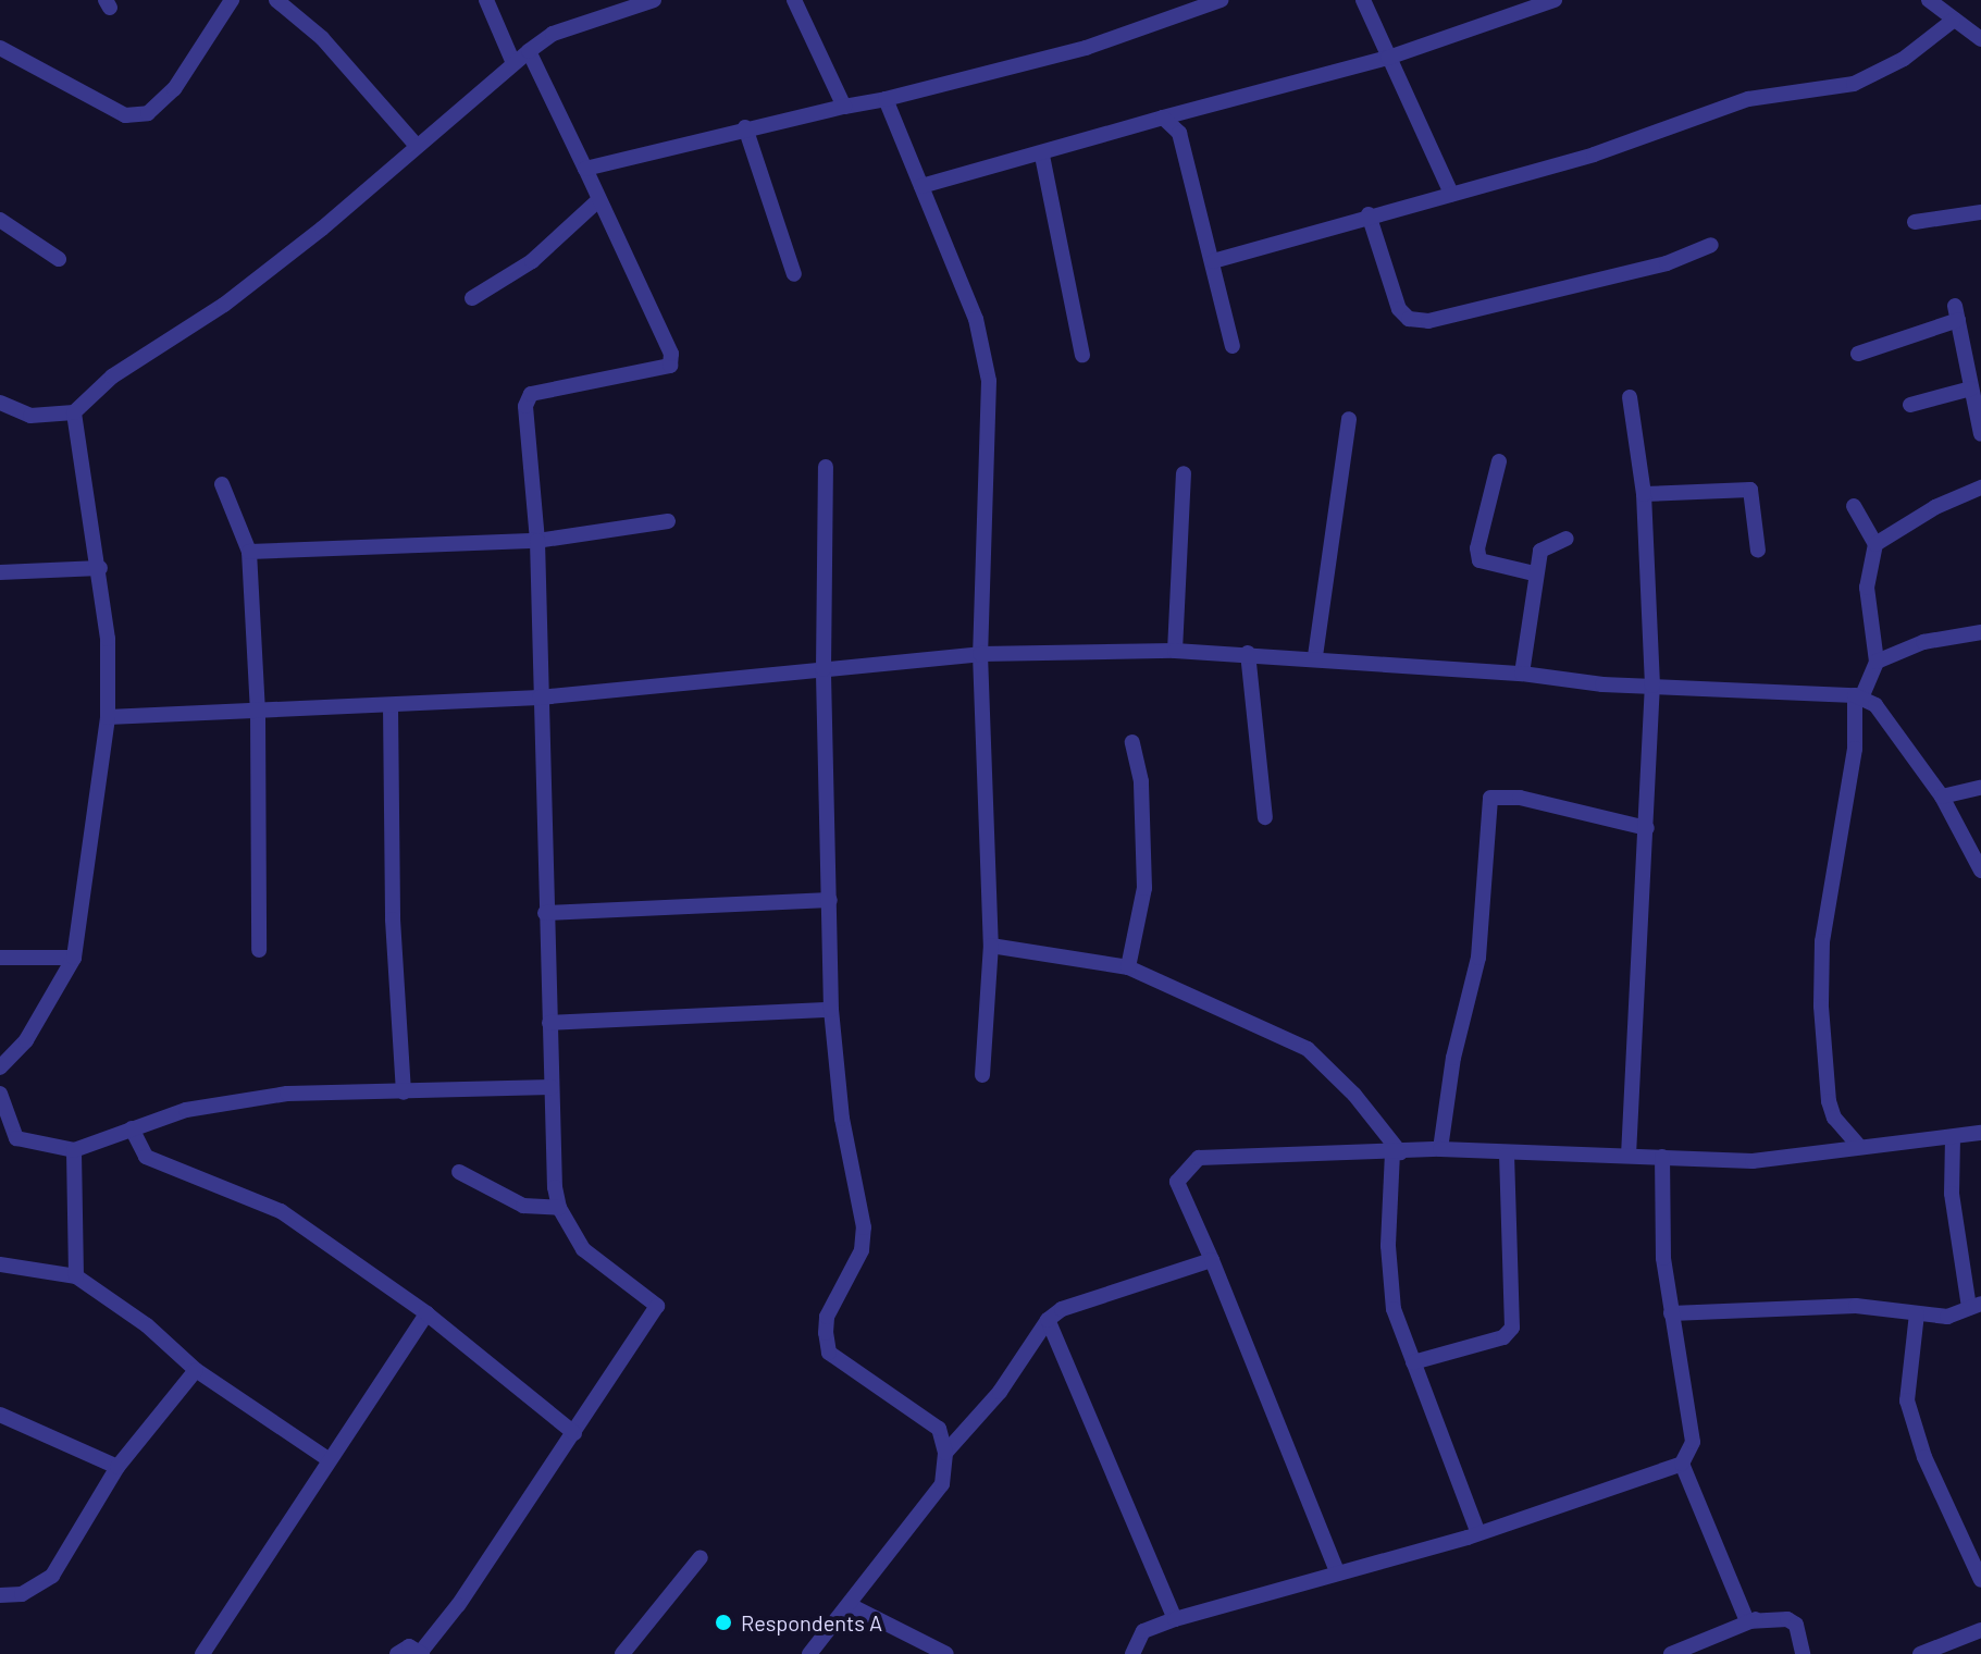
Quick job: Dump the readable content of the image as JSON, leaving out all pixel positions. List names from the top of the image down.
{
  "places": ["Respondents A"]
}
